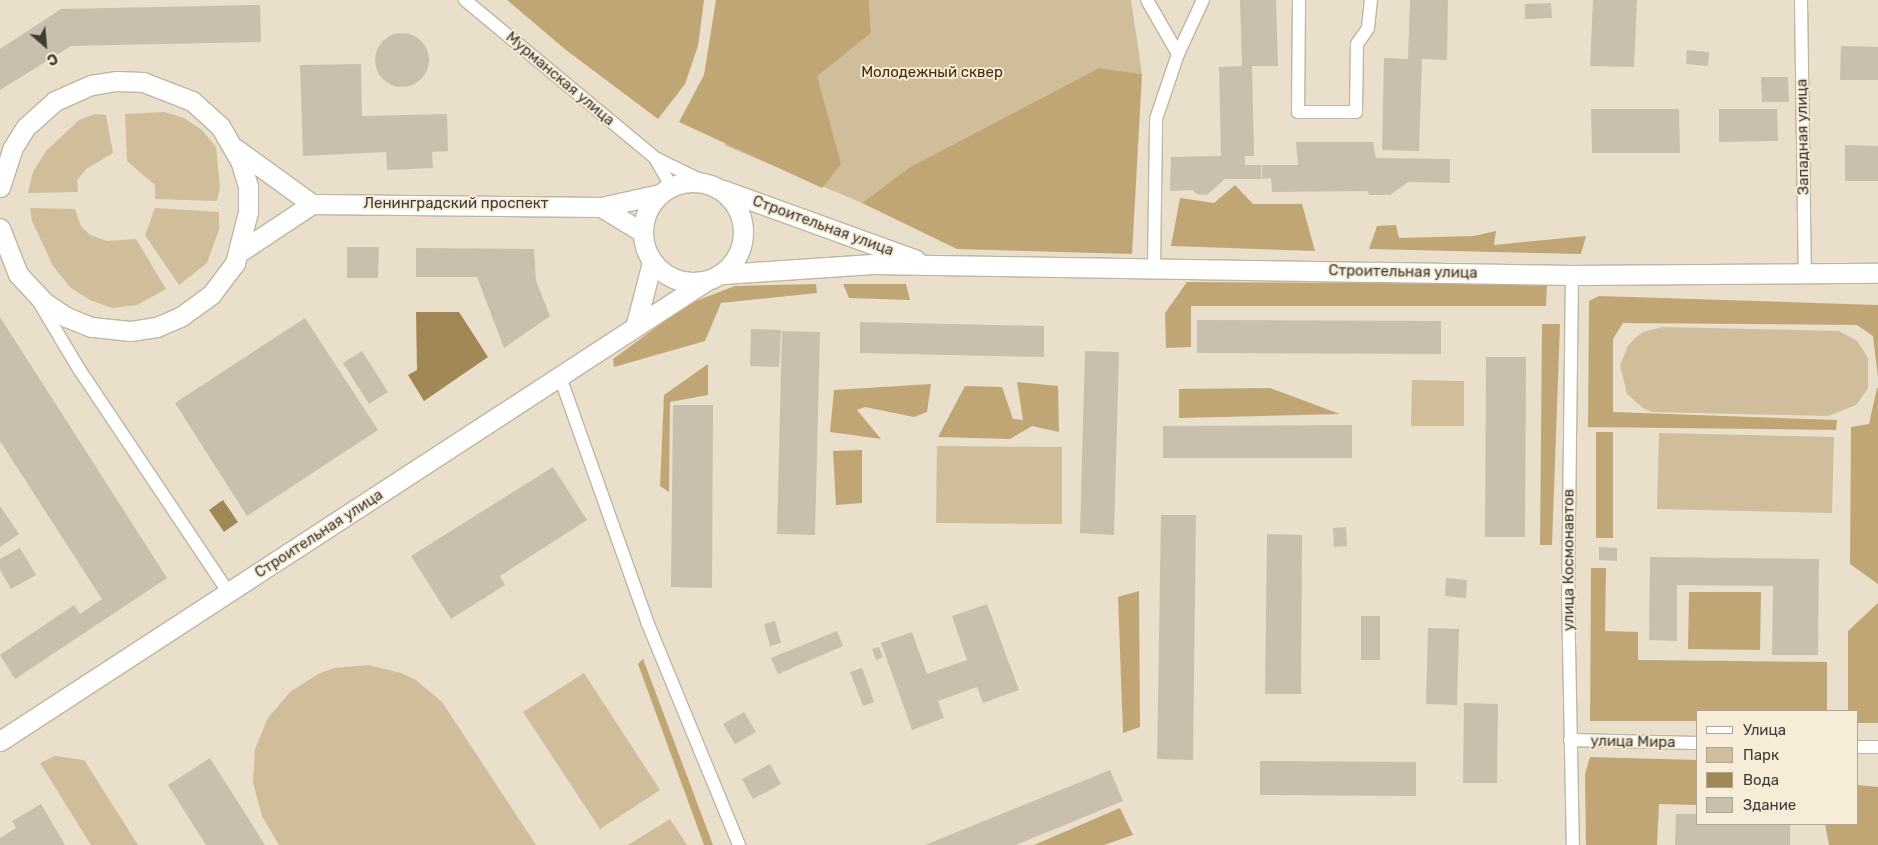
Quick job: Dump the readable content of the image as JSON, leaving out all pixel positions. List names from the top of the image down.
{
  "streets": {
    "street": [
      "Мурманская улица",
      "Западная улица",
      "Ленинградский проспект",
      "Строительная улица",
      "улица Космонавтов",
      "улица Мира"
    ]
  },
  "crossings": [
    ["Западная улица", "Строительная улица"],
    ["Ленинградский проспект", "Строительная улица"],
    ["Строительная улица", "улица Космонавтов"],
    ["улица Космонавтов", "улица Мира"]
  ],
  "parks": ["Молодежный сквер"],
  "legend": [
    "Улица",
    "Парк",
    "Вода",
    "Здание"
  ],
  "north": "bottom right"
}
